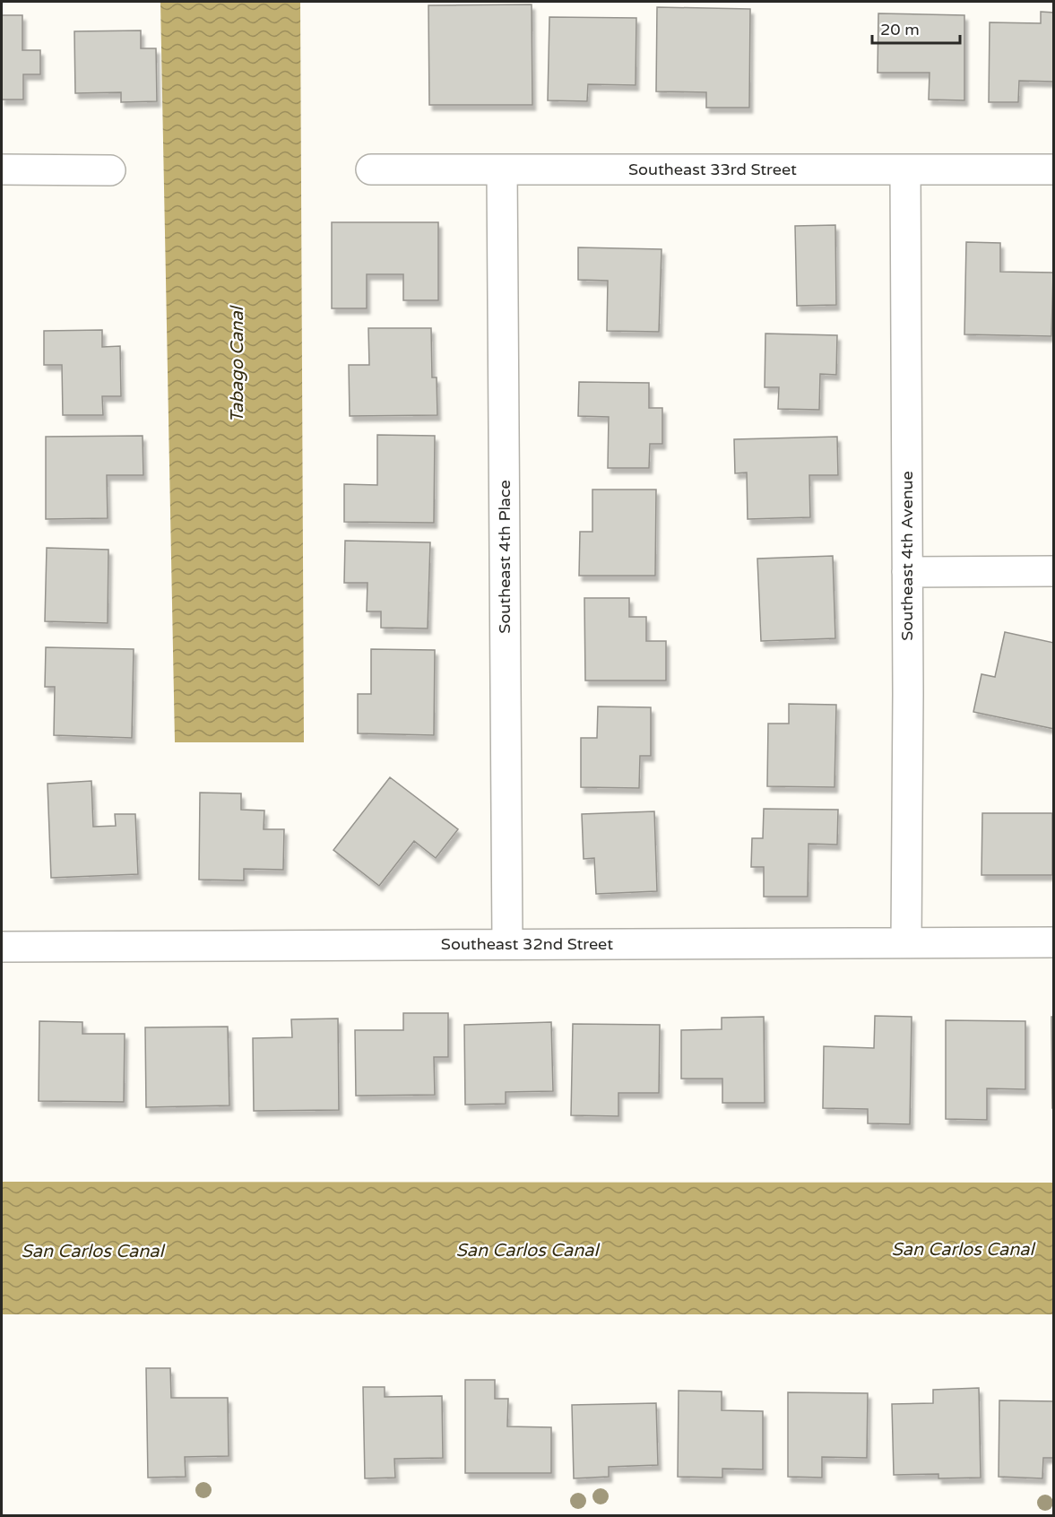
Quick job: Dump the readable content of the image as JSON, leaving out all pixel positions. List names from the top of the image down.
{
  "streets": {
    "street": [
      "Southeast 33rd Street",
      "Southeast 4th Avenue",
      "Southeast 4th Place",
      "Southeast 32nd Street"
    ]
  },
  "crossings": [
    ["Southeast 33rd Street", "Southeast 4th Avenue"],
    ["Southeast 33rd Street", "Southeast 4th Place"],
    ["Southeast 4th Avenue", "Southeast 32nd Street"],
    ["Southeast 4th Place", "Southeast 32nd Street"]
  ],
  "water": ["Tabago Canal", "San Carlos Canal"],
  "scale_bar": "20 m"
}
